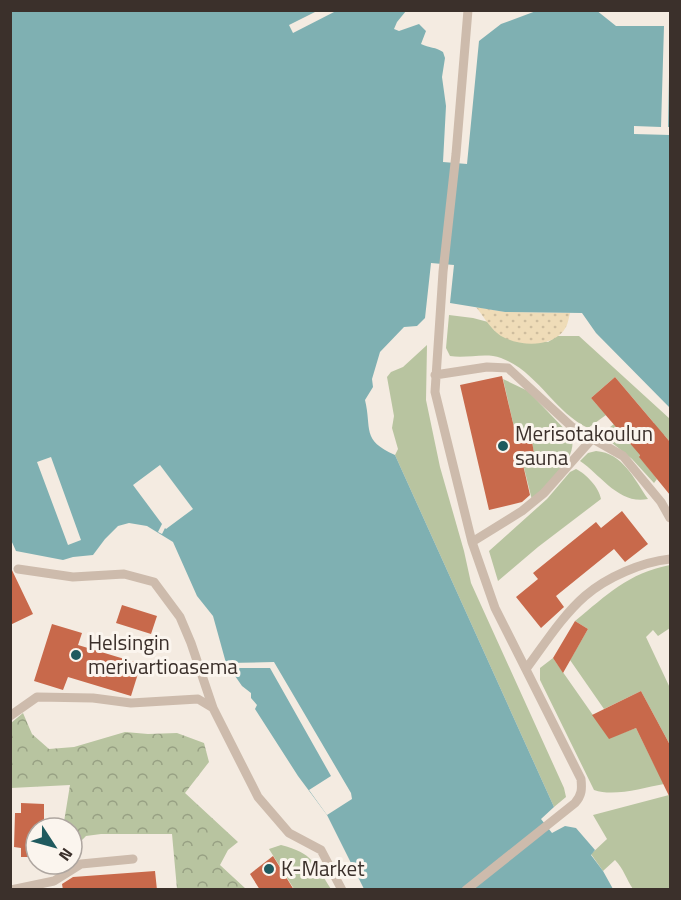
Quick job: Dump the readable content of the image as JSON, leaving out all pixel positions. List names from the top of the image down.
{
  "places": ["Merisotakoulun sauna", "Helsingin merivartioasema", "K-Market"],
  "north": "bottom right"
}
